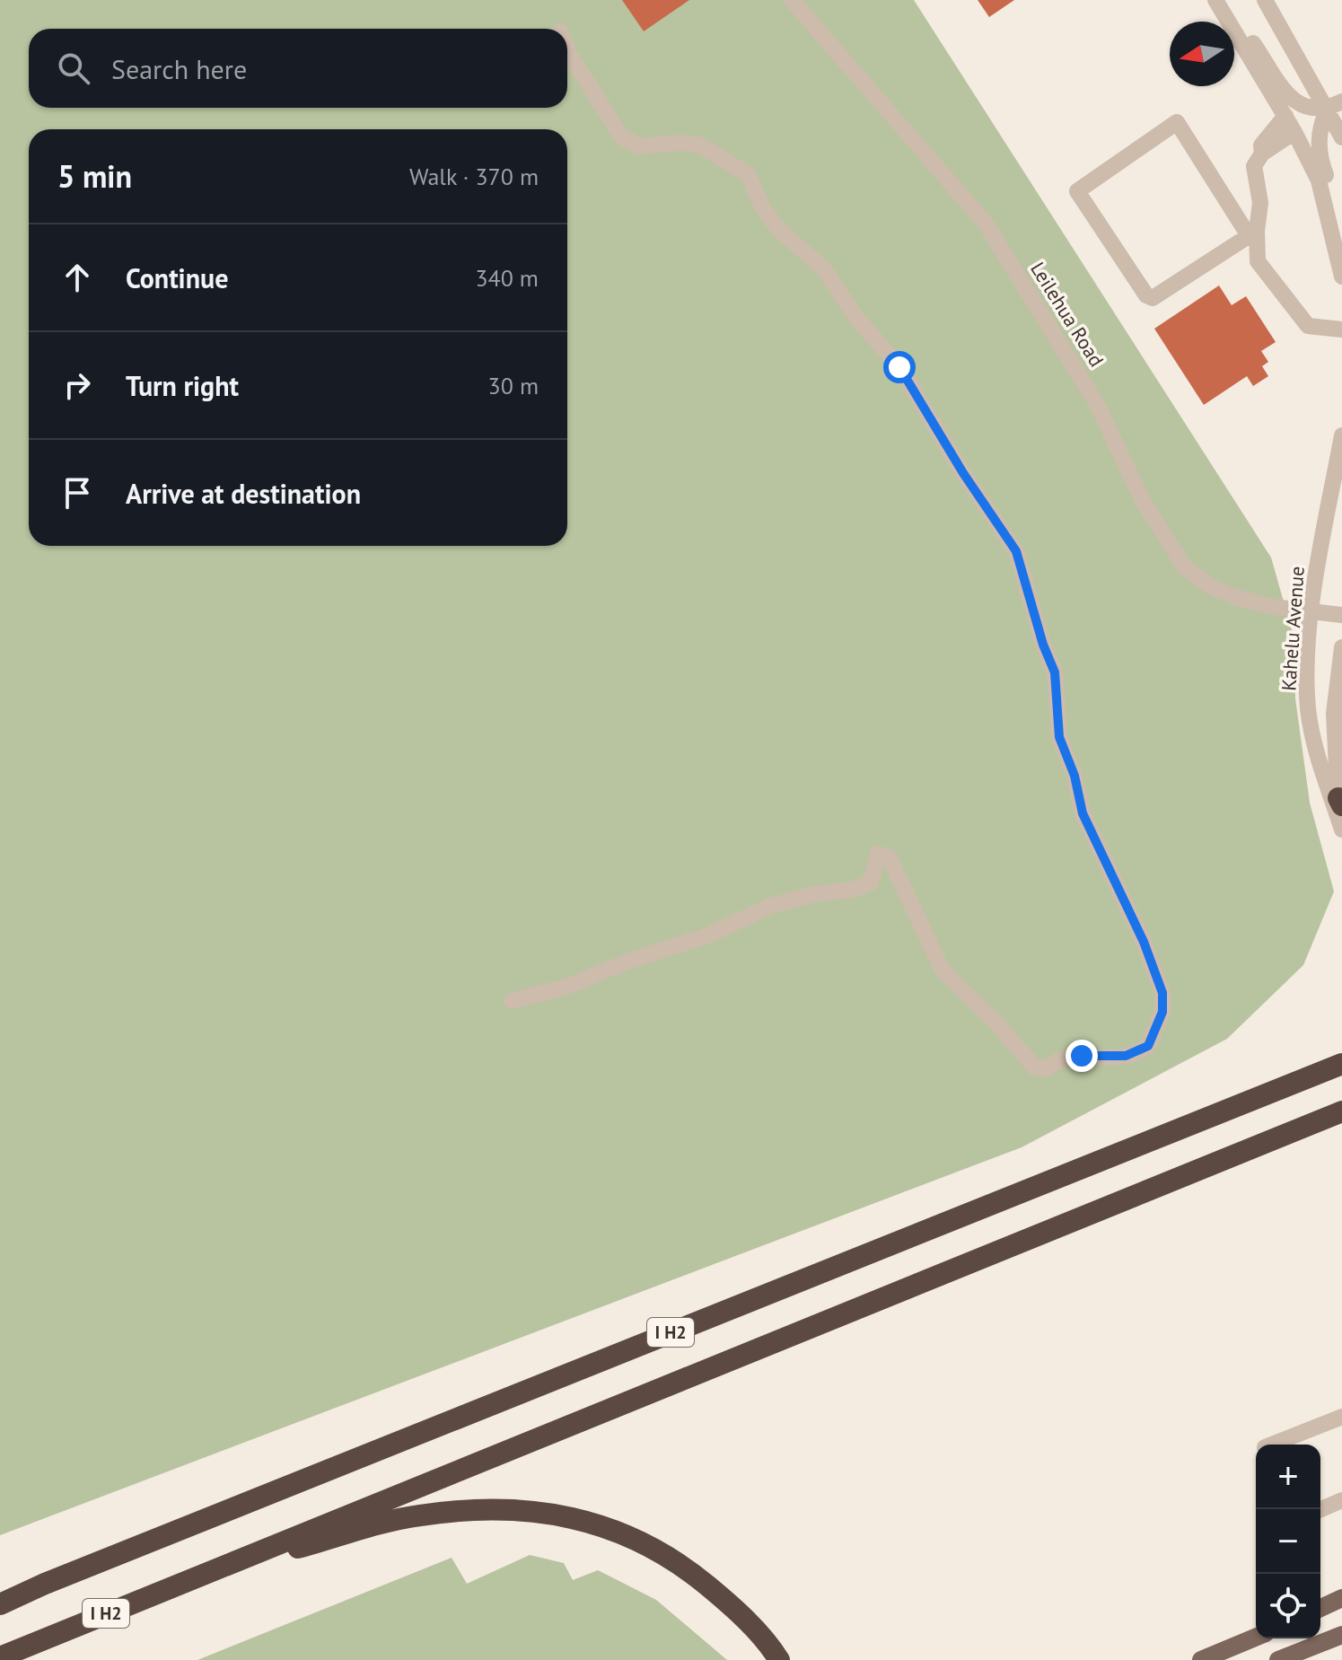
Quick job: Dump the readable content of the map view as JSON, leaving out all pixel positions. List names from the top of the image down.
{
  "streets": {
    "highway": ["I H2"],
    "street": ["Leilehua Road", "Kahelu Avenue"]
  },
  "crossings": [
    ["Leilehua Road", "Kahelu Avenue"]
  ],
  "north": "left",
  "page": {
    "search": "Search here",
    "heading": ["5 min", "Walk · 370 m"],
    "list": [
      ["Continue", "340 m"],
      ["Turn right", "30 m"],
      "Arrive at destination"
    ],
    "map_buttons": ["+", "−"]
  }
}
